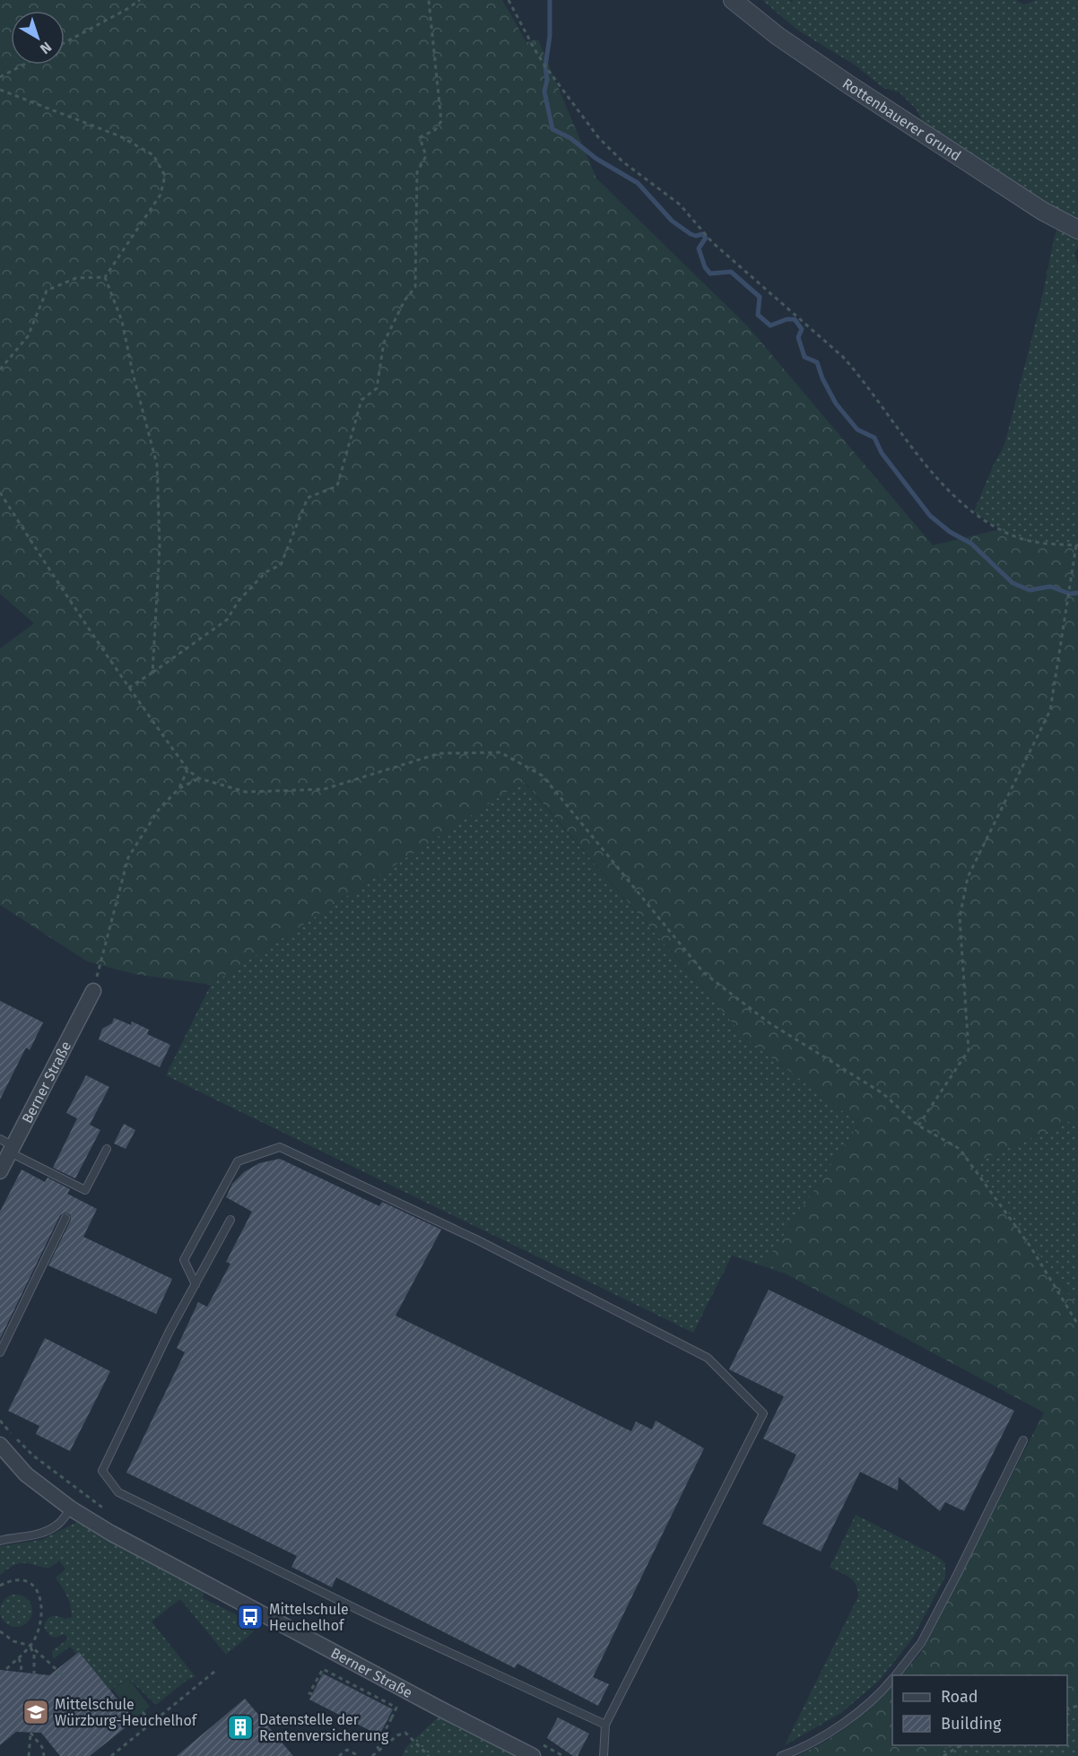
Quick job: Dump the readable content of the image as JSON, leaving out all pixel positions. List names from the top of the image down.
{
  "streets": {
    "street": ["Rottenbauerer Grund", "Berner Straße"]
  },
  "places": {
    "bus stop": ["Mittelschule Heuchelhof"],
    "school or university": ["Mittelschule Würzburg-Heuchelhof"],
    "building": ["Datenstelle der Rentenversicherung"]
  },
  "legend": ["Road", "Building"],
  "north": "bottom right"
}
